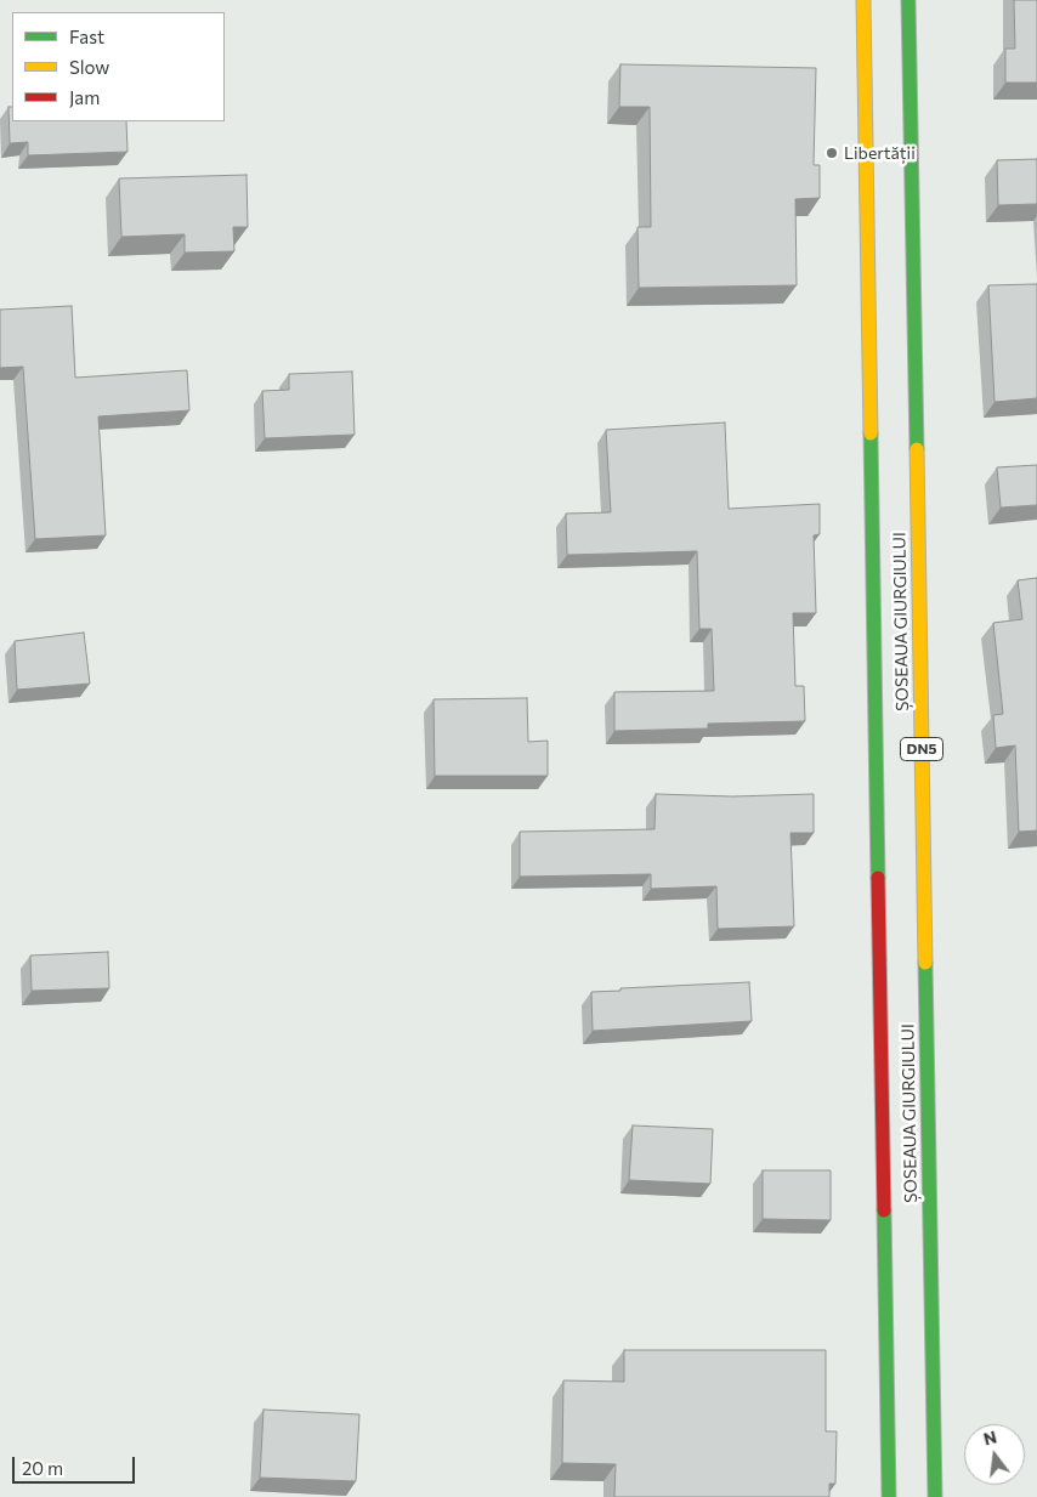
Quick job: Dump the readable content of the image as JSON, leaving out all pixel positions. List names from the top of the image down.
{
  "streets": {
    "highway": ["ȘOSEAUA GIURGIULUI", "DN5"]
  },
  "places": ["Libertății"],
  "legend": ["Fast", "Slow", "Jam"],
  "scale_bar": "20 m",
  "north": "top"
}
